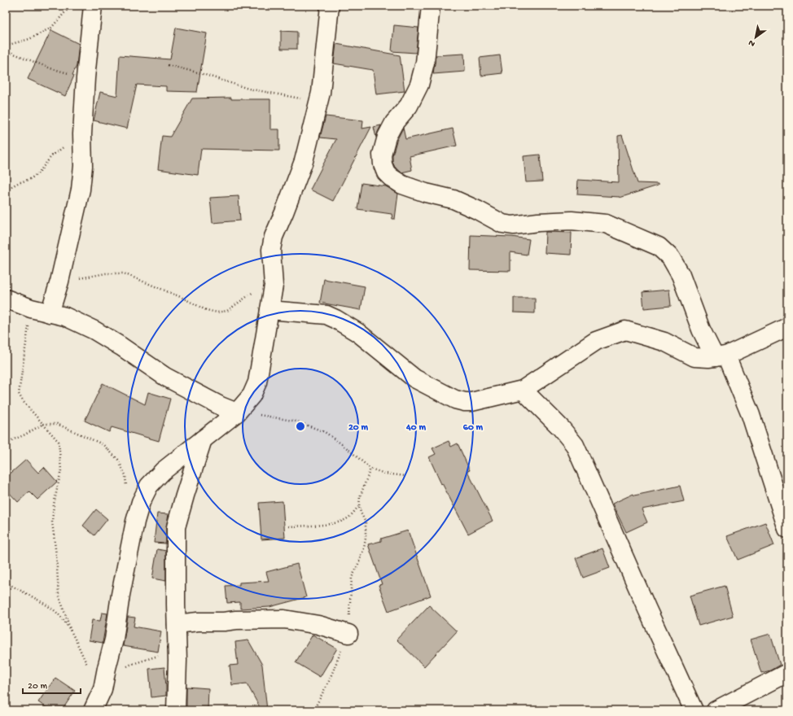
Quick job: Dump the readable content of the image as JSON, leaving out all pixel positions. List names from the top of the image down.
{
  "scale_bar": "20 m",
  "north": "bottom left",
  "rings": ["20 m", "40 m", "60 m"]
}
